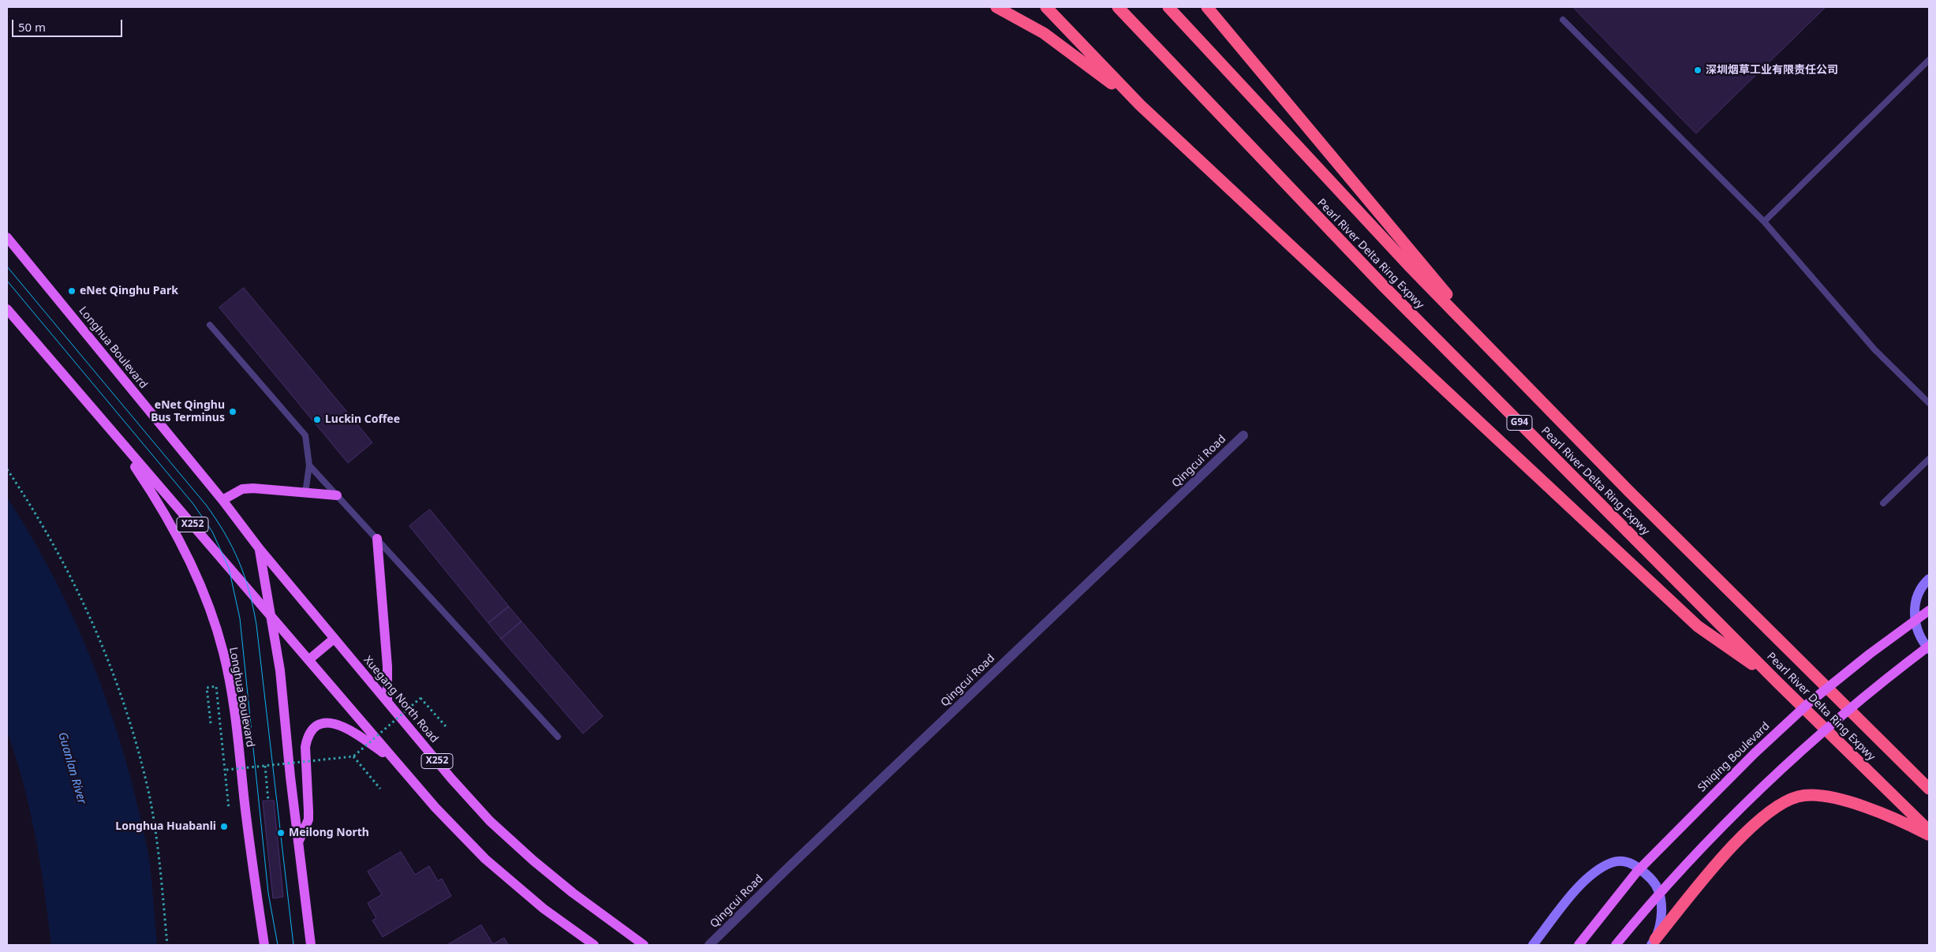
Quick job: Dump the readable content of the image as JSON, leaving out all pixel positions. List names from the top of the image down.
{
  "streets": {
    "highway": ["Pearl River Delta Ring Expwy", "G94"],
    "main road": [
      "Longhua Boulevard",
      "X252",
      "Xuegang North Road",
      "Shiqing Boulevard"
    ],
    "street": ["Qingcui Road"]
  },
  "crossings": [
    ["Longhua Boulevard", "X252"],
    ["Longhua Boulevard", "Xuegang North Road"]
  ],
  "water": ["Guanlan River"],
  "places": [
    "深圳烟草工业有限责任公司",
    "eNet Qinghu Park",
    "eNet Qinghu Bus Terminus",
    "Luckin Coffee",
    "Longhua Huabanli",
    "Meilong North"
  ],
  "scale_bar": "50 m"
}
